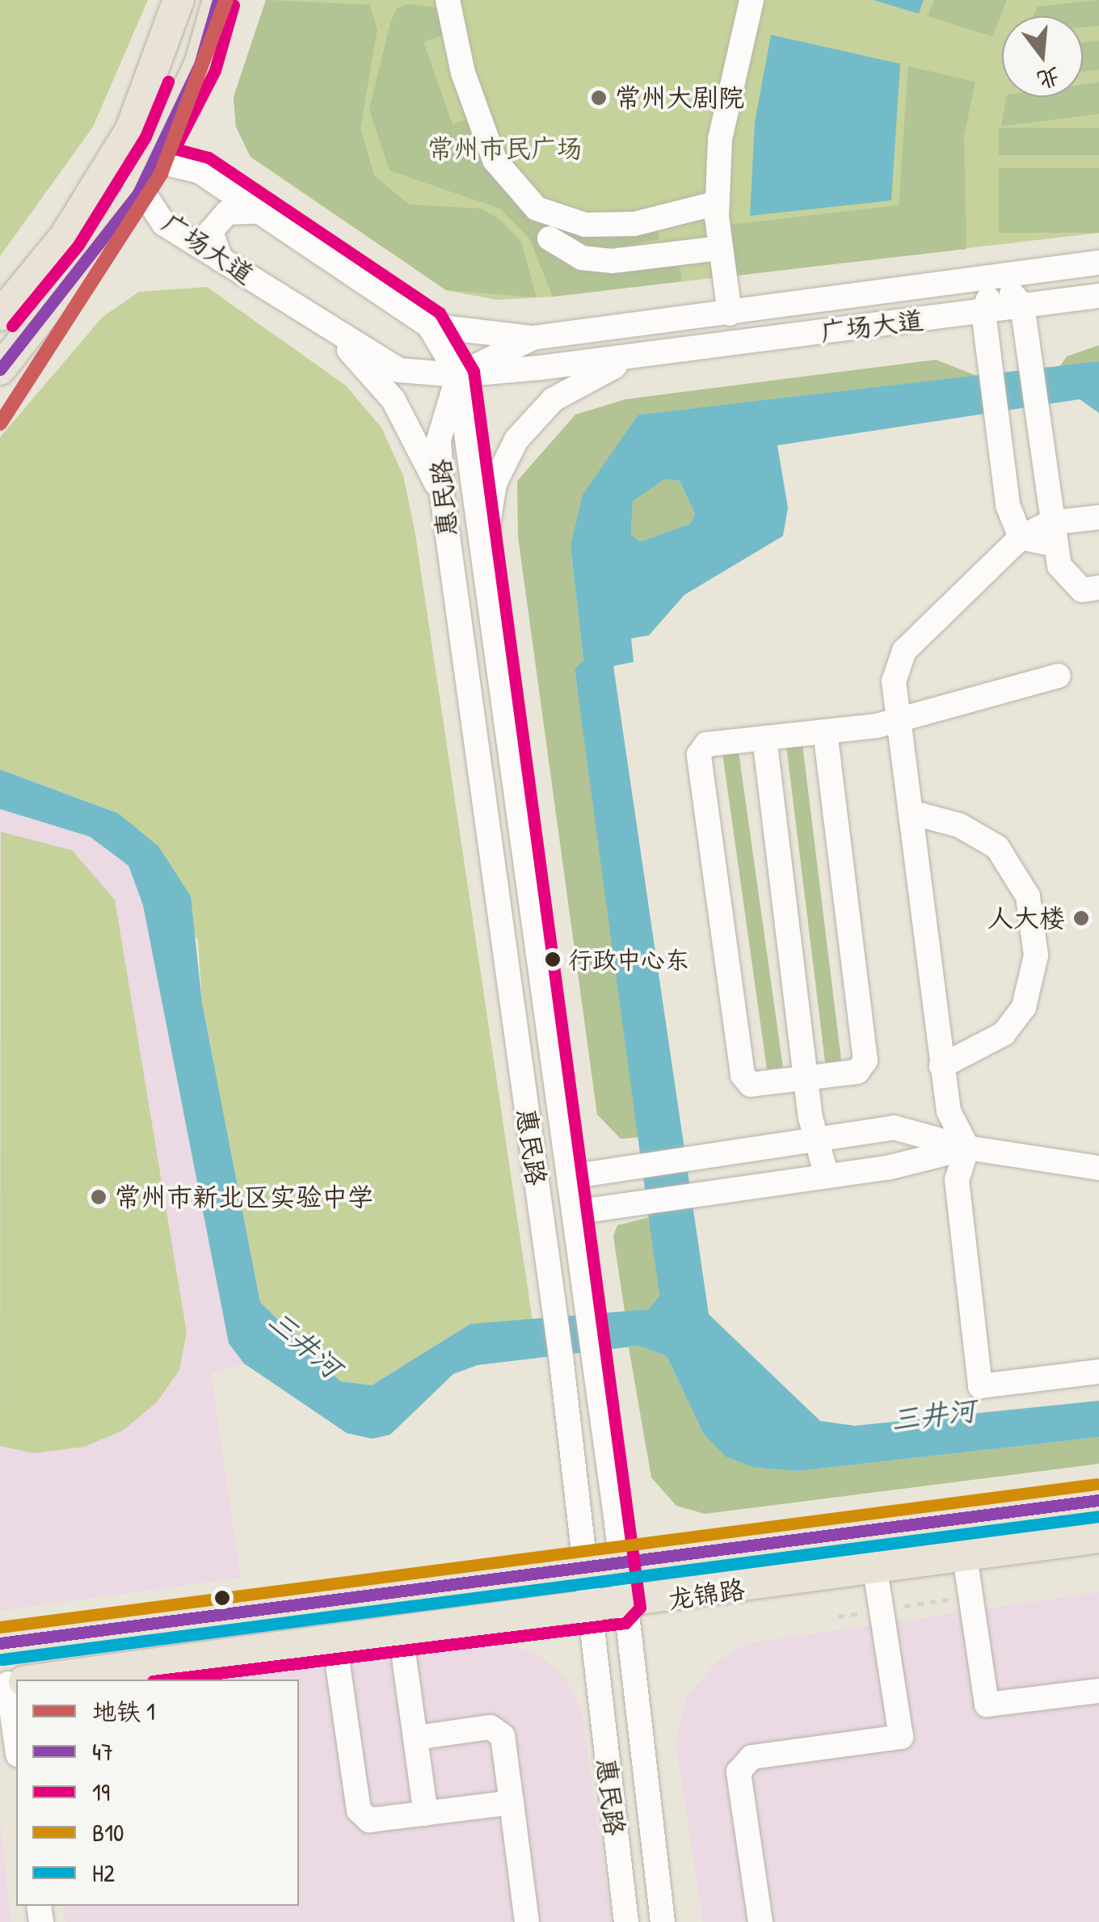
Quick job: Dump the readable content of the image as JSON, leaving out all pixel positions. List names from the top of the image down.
{
  "streets": {
    "main road": ["龙锦路"],
    "street": ["广场大道", "惠民路"]
  },
  "crossings": [
    ["广场大道", "惠民路"],
    ["惠民路", "龙锦路"]
  ],
  "water": ["三井河"],
  "parks": ["常州市民广场"],
  "places": [
    "常州大剧院",
    "人大楼",
    "行政中心东",
    "常州市新北区实验中学"
  ],
  "lines": [
    "metro line 1",
    "transit line 47",
    "transit line 19",
    "transit line B10",
    "transit line H2"
  ],
  "legend": [
    "地铁 1",
    "47",
    "19",
    "B10",
    "H2"
  ],
  "north": "bottom"
}
